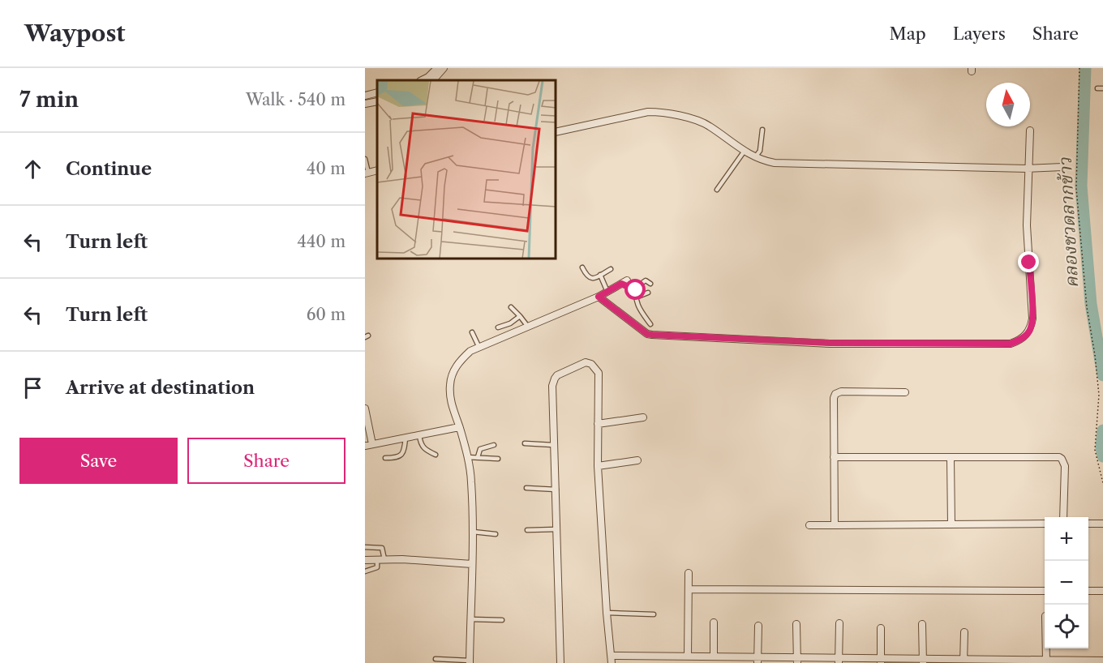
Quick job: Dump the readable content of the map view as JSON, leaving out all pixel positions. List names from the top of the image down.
{
  "water": ["คลองชวดลากข้าว"],
  "north": "top",
  "page": {
    "header": "Waypost",
    "nav": ["Map", "Layers", "Share"],
    "heading": ["7 min", "Walk · 540 m"],
    "list": [
      ["Continue", "40 m"],
      ["Turn left", "440 m"],
      ["Turn left", "60 m"],
      "Arrive at destination"
    ],
    "buttons": ["Save", "Share"],
    "map_buttons": ["+", "−"]
  }
}
